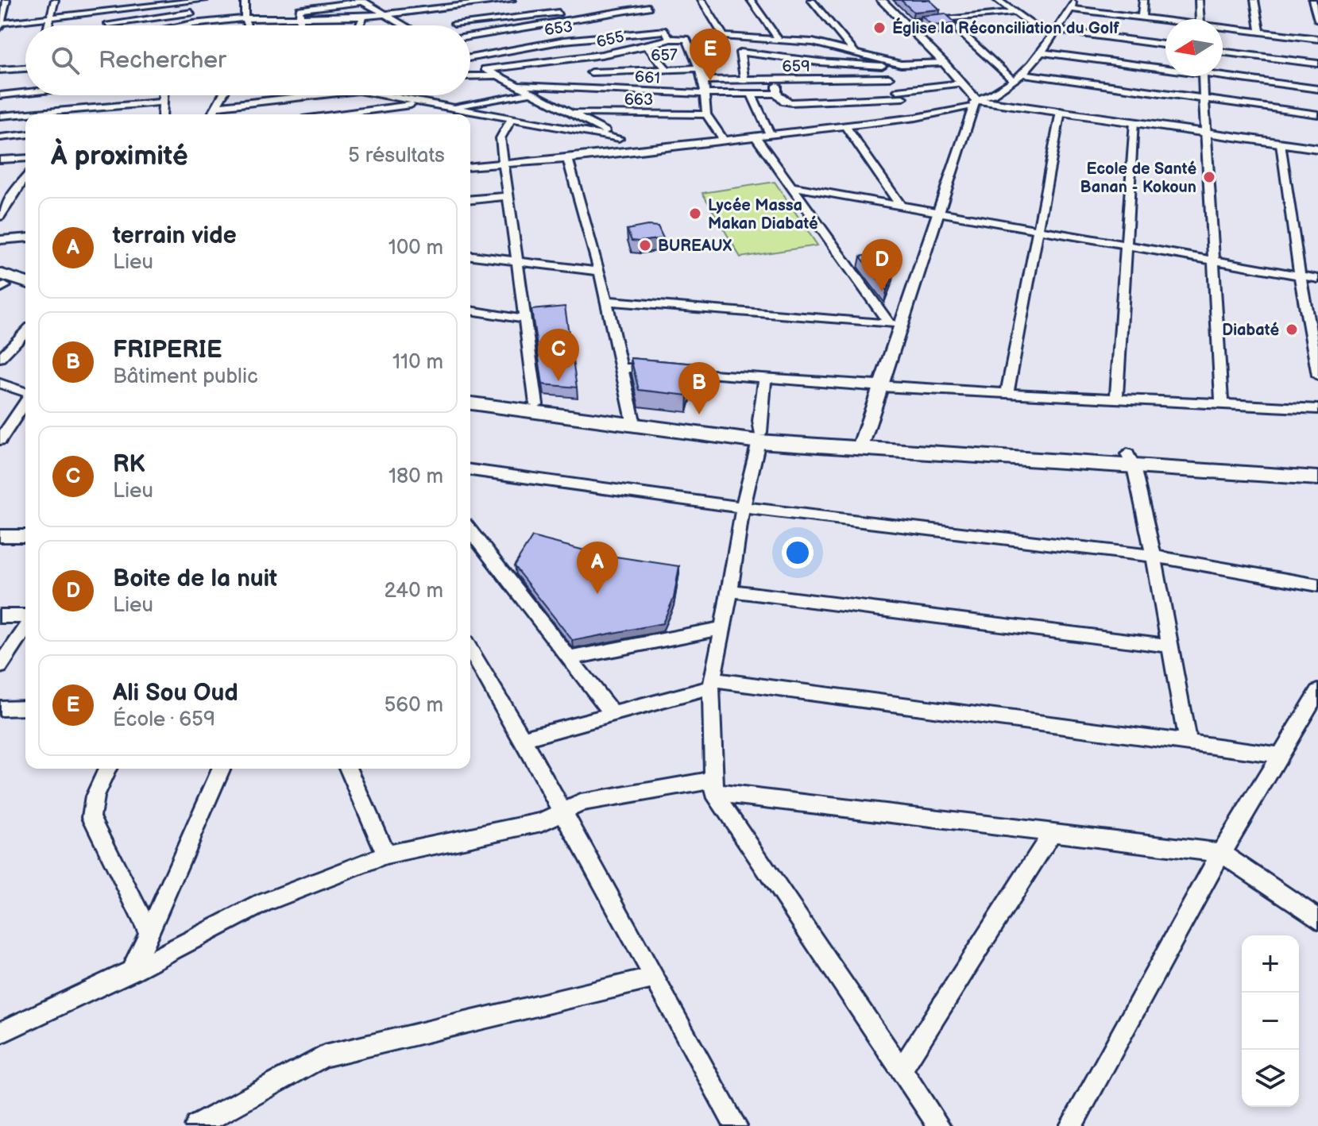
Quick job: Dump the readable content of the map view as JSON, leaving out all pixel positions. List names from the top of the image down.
{
  "streets": {
    "street": [
      "653",
      "655",
      "657",
      "659",
      "661",
      "663"
    ]
  },
  "places": [
    "Église la Réconciliation du Golf",
    "Ecole de Santé Banan - Kokoun",
    "Lycée Massa Makan Diabaté",
    "BUREAUX",
    "Diabaté"
  ],
  "north": "left",
  "page": {
    "search": "Rechercher",
    "pins": [
      "E",
      "D",
      "C",
      "B",
      "A"
    ],
    "heading": ["À proximité", "5 résultats"],
    "list": [
      {
        "mark": "A",
        "name": "terrain vide",
        "note": "Lieu",
        "value": "100 m"
      },
      {
        "mark": "B",
        "name": "FRIPERIE",
        "note": "Bâtiment public",
        "value": "110 m"
      },
      {
        "mark": "C",
        "name": "RK",
        "note": "Lieu",
        "value": "180 m"
      },
      {
        "mark": "D",
        "name": "Boite de la nuit",
        "note": "Lieu",
        "value": "240 m"
      },
      {
        "mark": "E",
        "name": "Ali Sou Oud",
        "note": "École · 659",
        "value": "560 m"
      }
    ],
    "map_buttons": ["+", "−"]
  }
}
